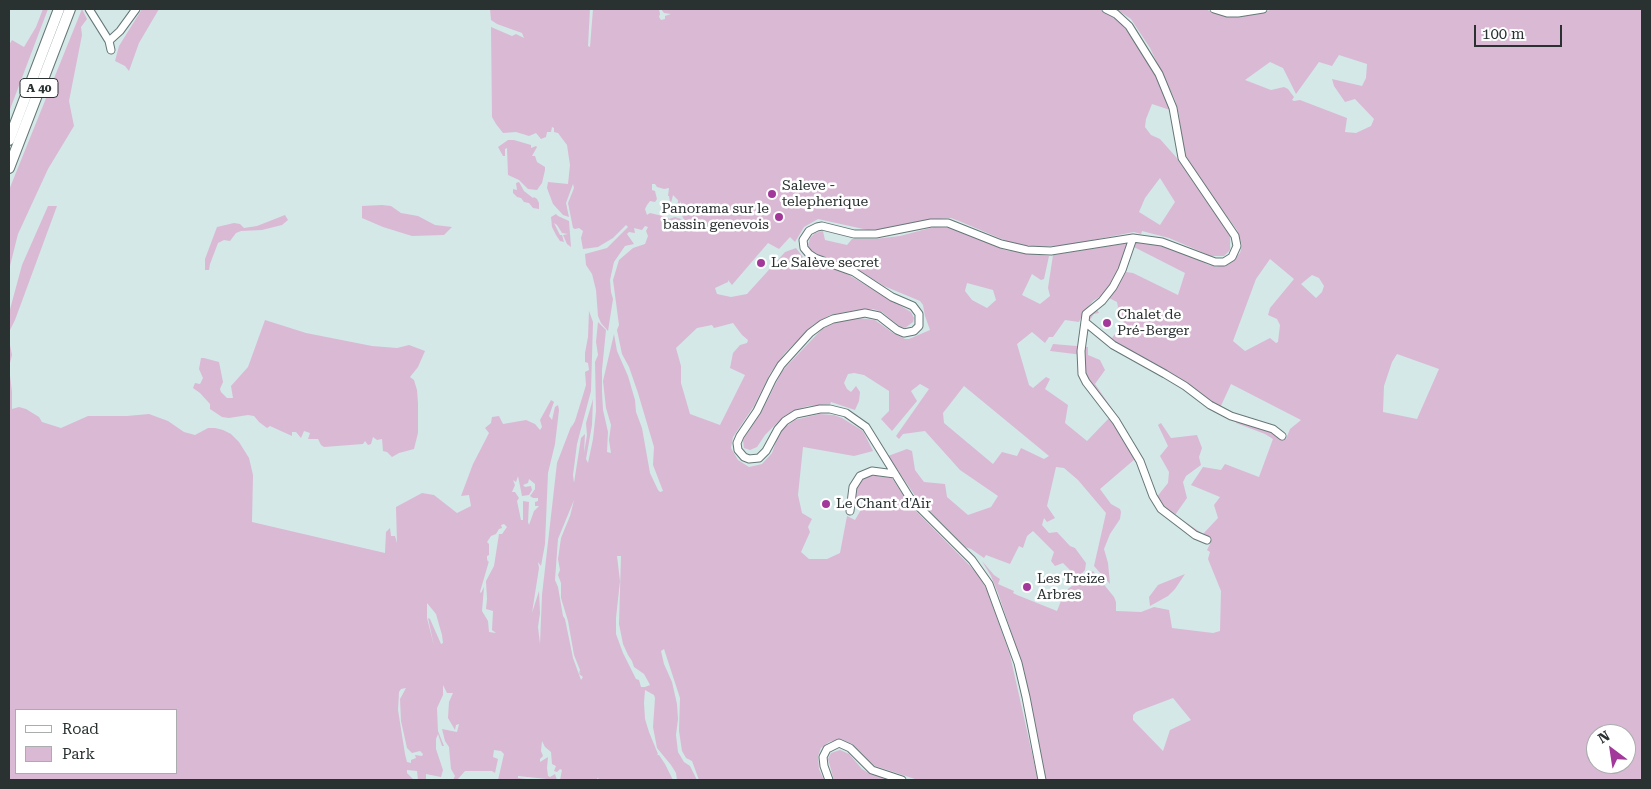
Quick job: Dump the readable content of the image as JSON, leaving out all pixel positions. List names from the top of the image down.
{
  "streets": {
    "highway": ["A 40"]
  },
  "places": [
    "Saleve - telepherique",
    "Panorama sur le bassin genevois",
    "Le Salève secret",
    "Chalet de Pré-Berger",
    "Le Chant d'Air",
    "Les Treize Arbres"
  ],
  "legend": ["Road", "Park"],
  "scale_bar": "100 m",
  "north": "top left"
}
